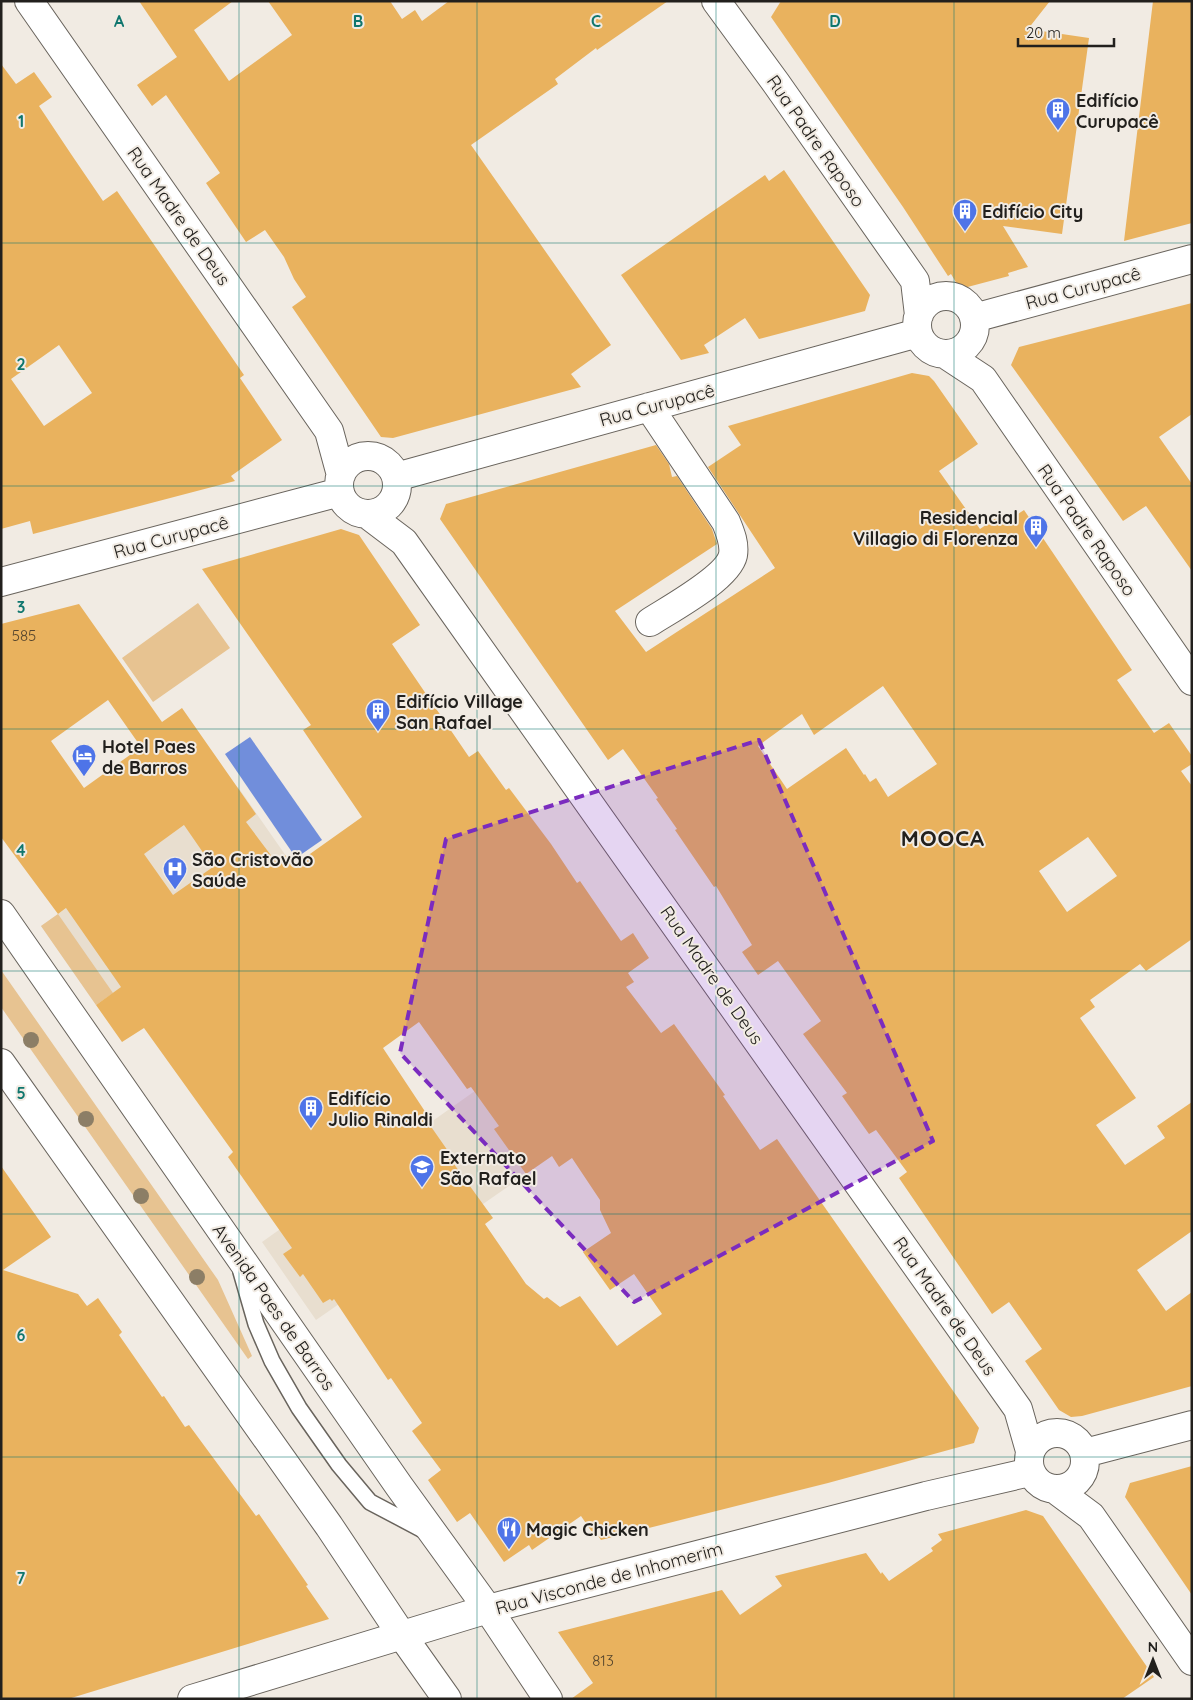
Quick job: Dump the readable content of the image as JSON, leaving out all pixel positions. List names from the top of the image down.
{
  "streets": {
    "street": [
      "Rua Padre Raposo",
      "Rua Madre de Deus",
      "Rua Curupacê",
      "Avenida Paes de Barros",
      "Rua Visconde de Inhomerim"
    ]
  },
  "crossings": [
    ["Rua Padre Raposo", "Rua Curupacê"],
    ["Rua Madre de Deus", "Rua Curupacê"],
    ["Rua Madre de Deus", "Rua Visconde de Inhomerim"],
    ["Avenida Paes de Barros", "Rua Visconde de Inhomerim"]
  ],
  "districts": ["MOOCA"],
  "places": {
    "building": [
      "Edifício Curupacê",
      "Edifício City",
      "Residencial Villagio di Florenza",
      "Edifício Village San Rafael",
      "Edifício Julio Rinaldi"
    ],
    "hotel": ["Hotel Paes de Barros"],
    "hospital": ["São Cristovão Saúde"],
    "school or university": ["Externato São Rafael"],
    "restaurant": ["Magic Chicken"]
  },
  "house_numbers": ["585", "813"],
  "scale_bar": "20 m",
  "north": "top",
  "grid": {
    "columns": [
      "A",
      "B",
      "C",
      "D"
    ],
    "rows": [
      "1",
      "2",
      "3",
      "4",
      "5",
      "6",
      "7"
    ]
  }
}
